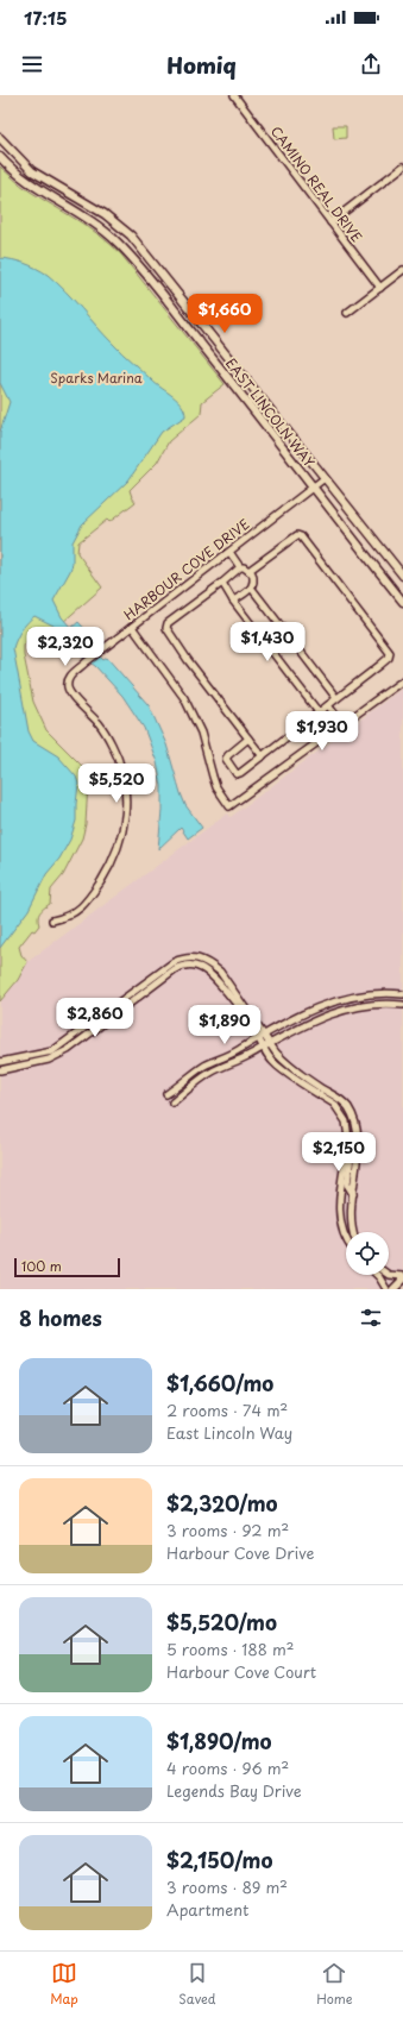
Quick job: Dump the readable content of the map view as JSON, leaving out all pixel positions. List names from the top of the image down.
{
  "streets": {
    "street": ["CAMINO REAL DRIVE", "EAST LINCOLN WAY", "HARBOUR COVE DRIVE"]
  },
  "crossings": [
    ["EAST LINCOLN WAY", "HARBOUR COVE DRIVE"]
  ],
  "parks": ["Sparks Marina"],
  "scale_bar": "100 m",
  "page": {
    "status": "17:15",
    "header": "Homiq",
    "price": [
      "$1,660",
      "$1,430",
      "$2,320",
      "$1,930",
      "$5,520",
      "$2,860",
      "$1,890",
      "$2,150"
    ],
    "scale": "100 m",
    "heading": "8 homes",
    "list": [
      {
        "name": "$1,660/mo",
        "note": "2 rooms · 74 m² · East Lincoln Way"
      },
      {
        "name": "$2,320/mo",
        "note": "3 rooms · 92 m² · Harbour Cove Drive"
      },
      {
        "name": "$5,520/mo",
        "note": "5 rooms · 188 m² · Harbour Cove Court"
      },
      {
        "name": "$1,890/mo",
        "note": "4 rooms · 96 m² · Legends Bay Drive"
      },
      {
        "name": "$2,150/mo",
        "note": "3 rooms · 89 m² · Apartment"
      }
    ],
    "tabs": ["Map", "Saved", "Home"]
  }
}
